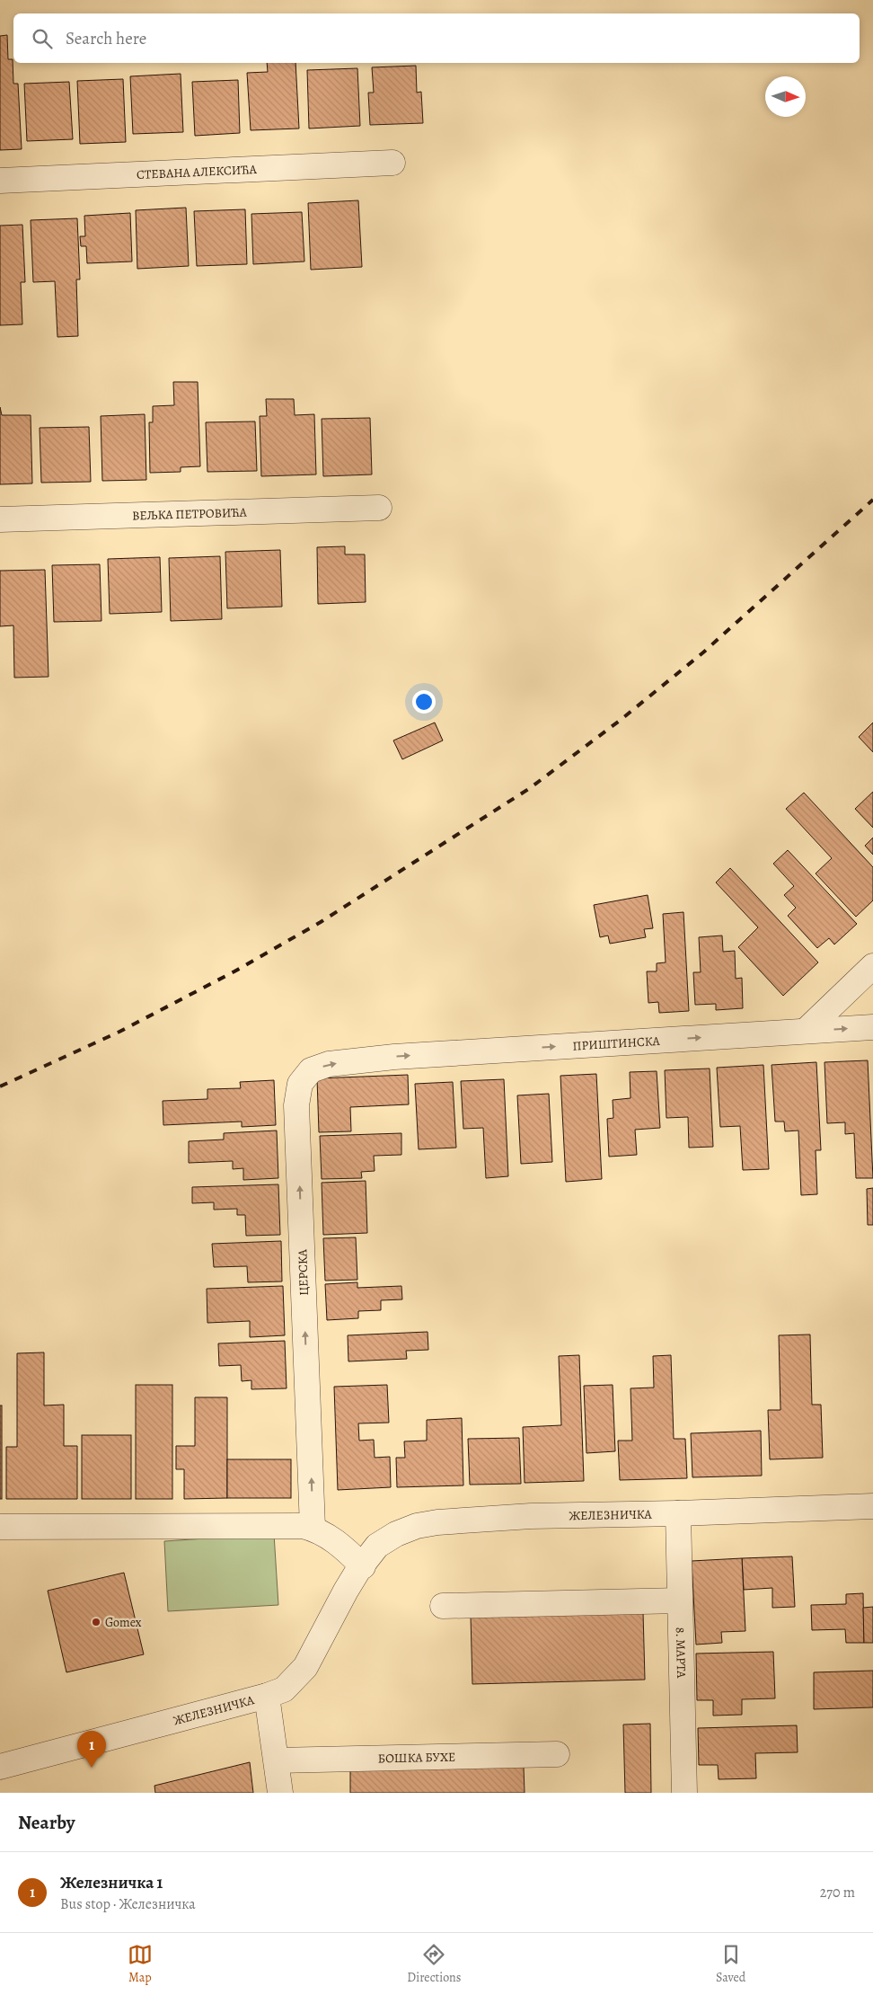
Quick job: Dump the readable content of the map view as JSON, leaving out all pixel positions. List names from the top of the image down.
{
  "streets": {
    "street": [
      "СТЕВАНА АЛЕКСИЋА",
      "ВЕЉКА ПЕТРОВИЋА",
      "ПРИШТИНСКА",
      "ЦЕРСКА",
      "ЖЕЛЕЗНИЧКА",
      "8. МАРТА",
      "БОШКА БУХЕ"
    ]
  },
  "crossings": [
    ["ПРИШТИНСКА", "ЦЕРСКА"],
    ["ЖЕЛЕЗНИЧКА", "8. МАРТА"]
  ],
  "one_way": ["ПРИШТИНСКА", "ЦЕРСКА"],
  "places": ["Gomex"],
  "north": "right",
  "page": {
    "search": "Search here",
    "pins": "1",
    "heading": "Nearby",
    "list": [
      {
        "mark": "1",
        "name": "Железничка 1",
        "note": "Bus stop · Железничка",
        "value": "270 m"
      }
    ],
    "nav": ["Map", "Directions", "Saved"]
  }
}
